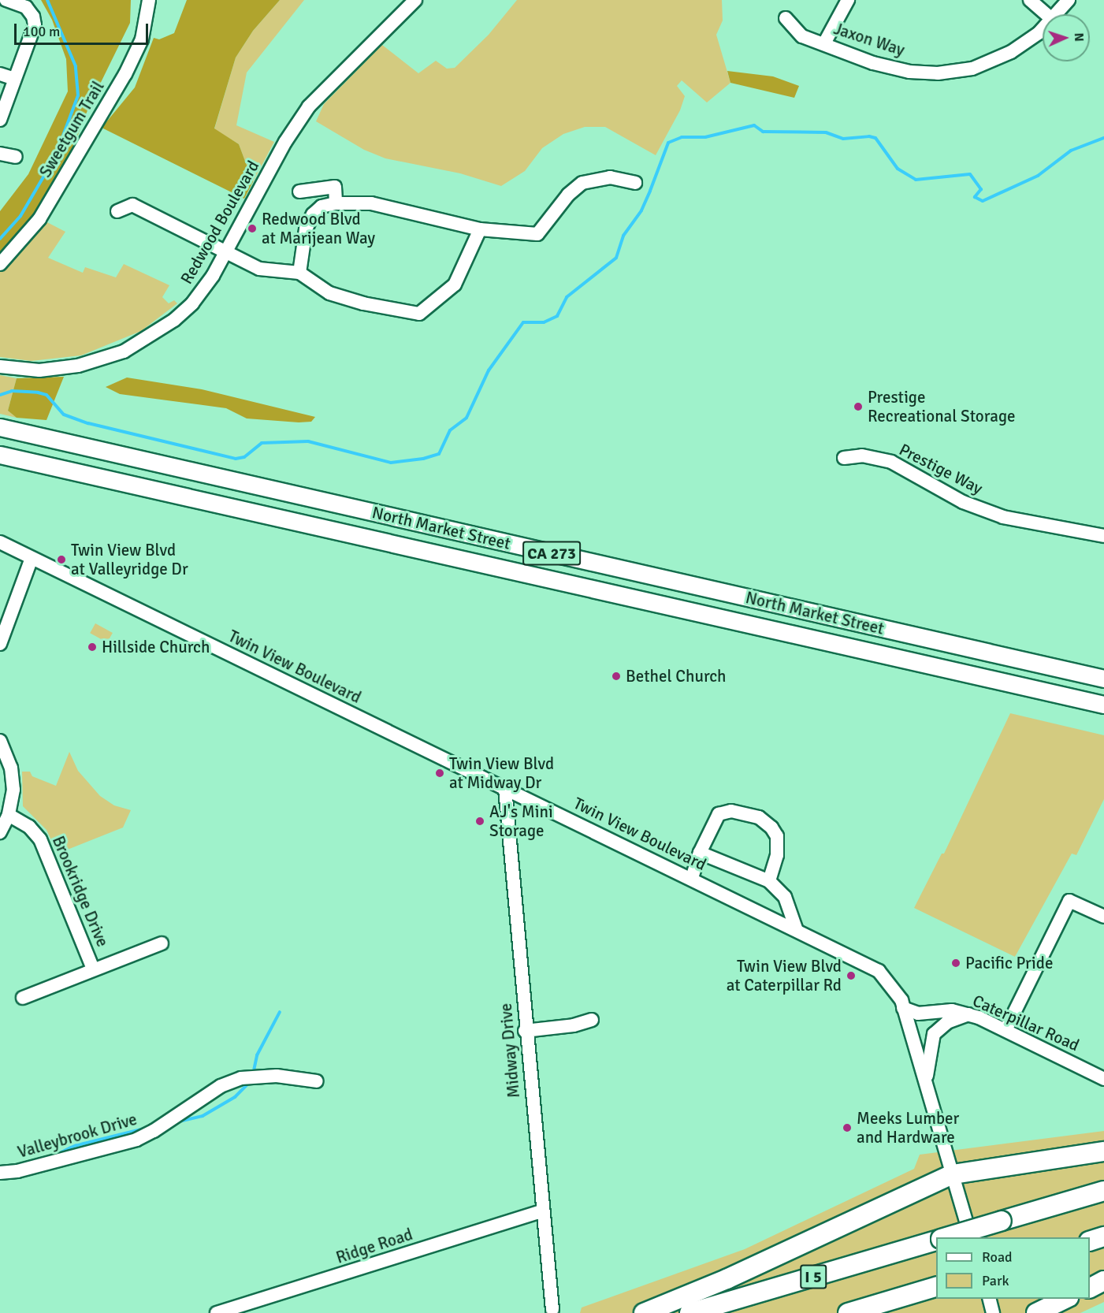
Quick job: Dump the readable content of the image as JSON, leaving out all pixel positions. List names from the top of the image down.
{
  "streets": {
    "highway": ["I 5"],
    "main road": ["North Market Street", "CA 273"],
    "street": [
      "Jaxon Way",
      "Sweetgum Trail",
      "Redwood Boulevard",
      "Prestige Way",
      "Twin View Boulevard",
      "Brookridge Drive",
      "Caterpillar Road",
      "Midway Drive",
      "Valleybrook Drive",
      "Ridge Road"
    ]
  },
  "crossings": [
    ["Twin View Boulevard", "Caterpillar Road"],
    ["Twin View Boulevard", "Midway Drive"],
    ["Midway Drive", "Ridge Road"]
  ],
  "places": [
    "Redwood Blvd at Marijean Way",
    "Prestige Recreational Storage",
    "Twin View Blvd at Valleyridge Dr",
    "Hillside Church",
    "Bethel Church",
    "Twin View Blvd at Midway Dr",
    "AJ's Mini Storage",
    "Pacific Pride",
    "Twin View Blvd at Caterpillar Rd",
    "Meeks Lumber and Hardware"
  ],
  "legend": ["Road", "Park"],
  "scale_bar": "100 m",
  "north": "right"
}
